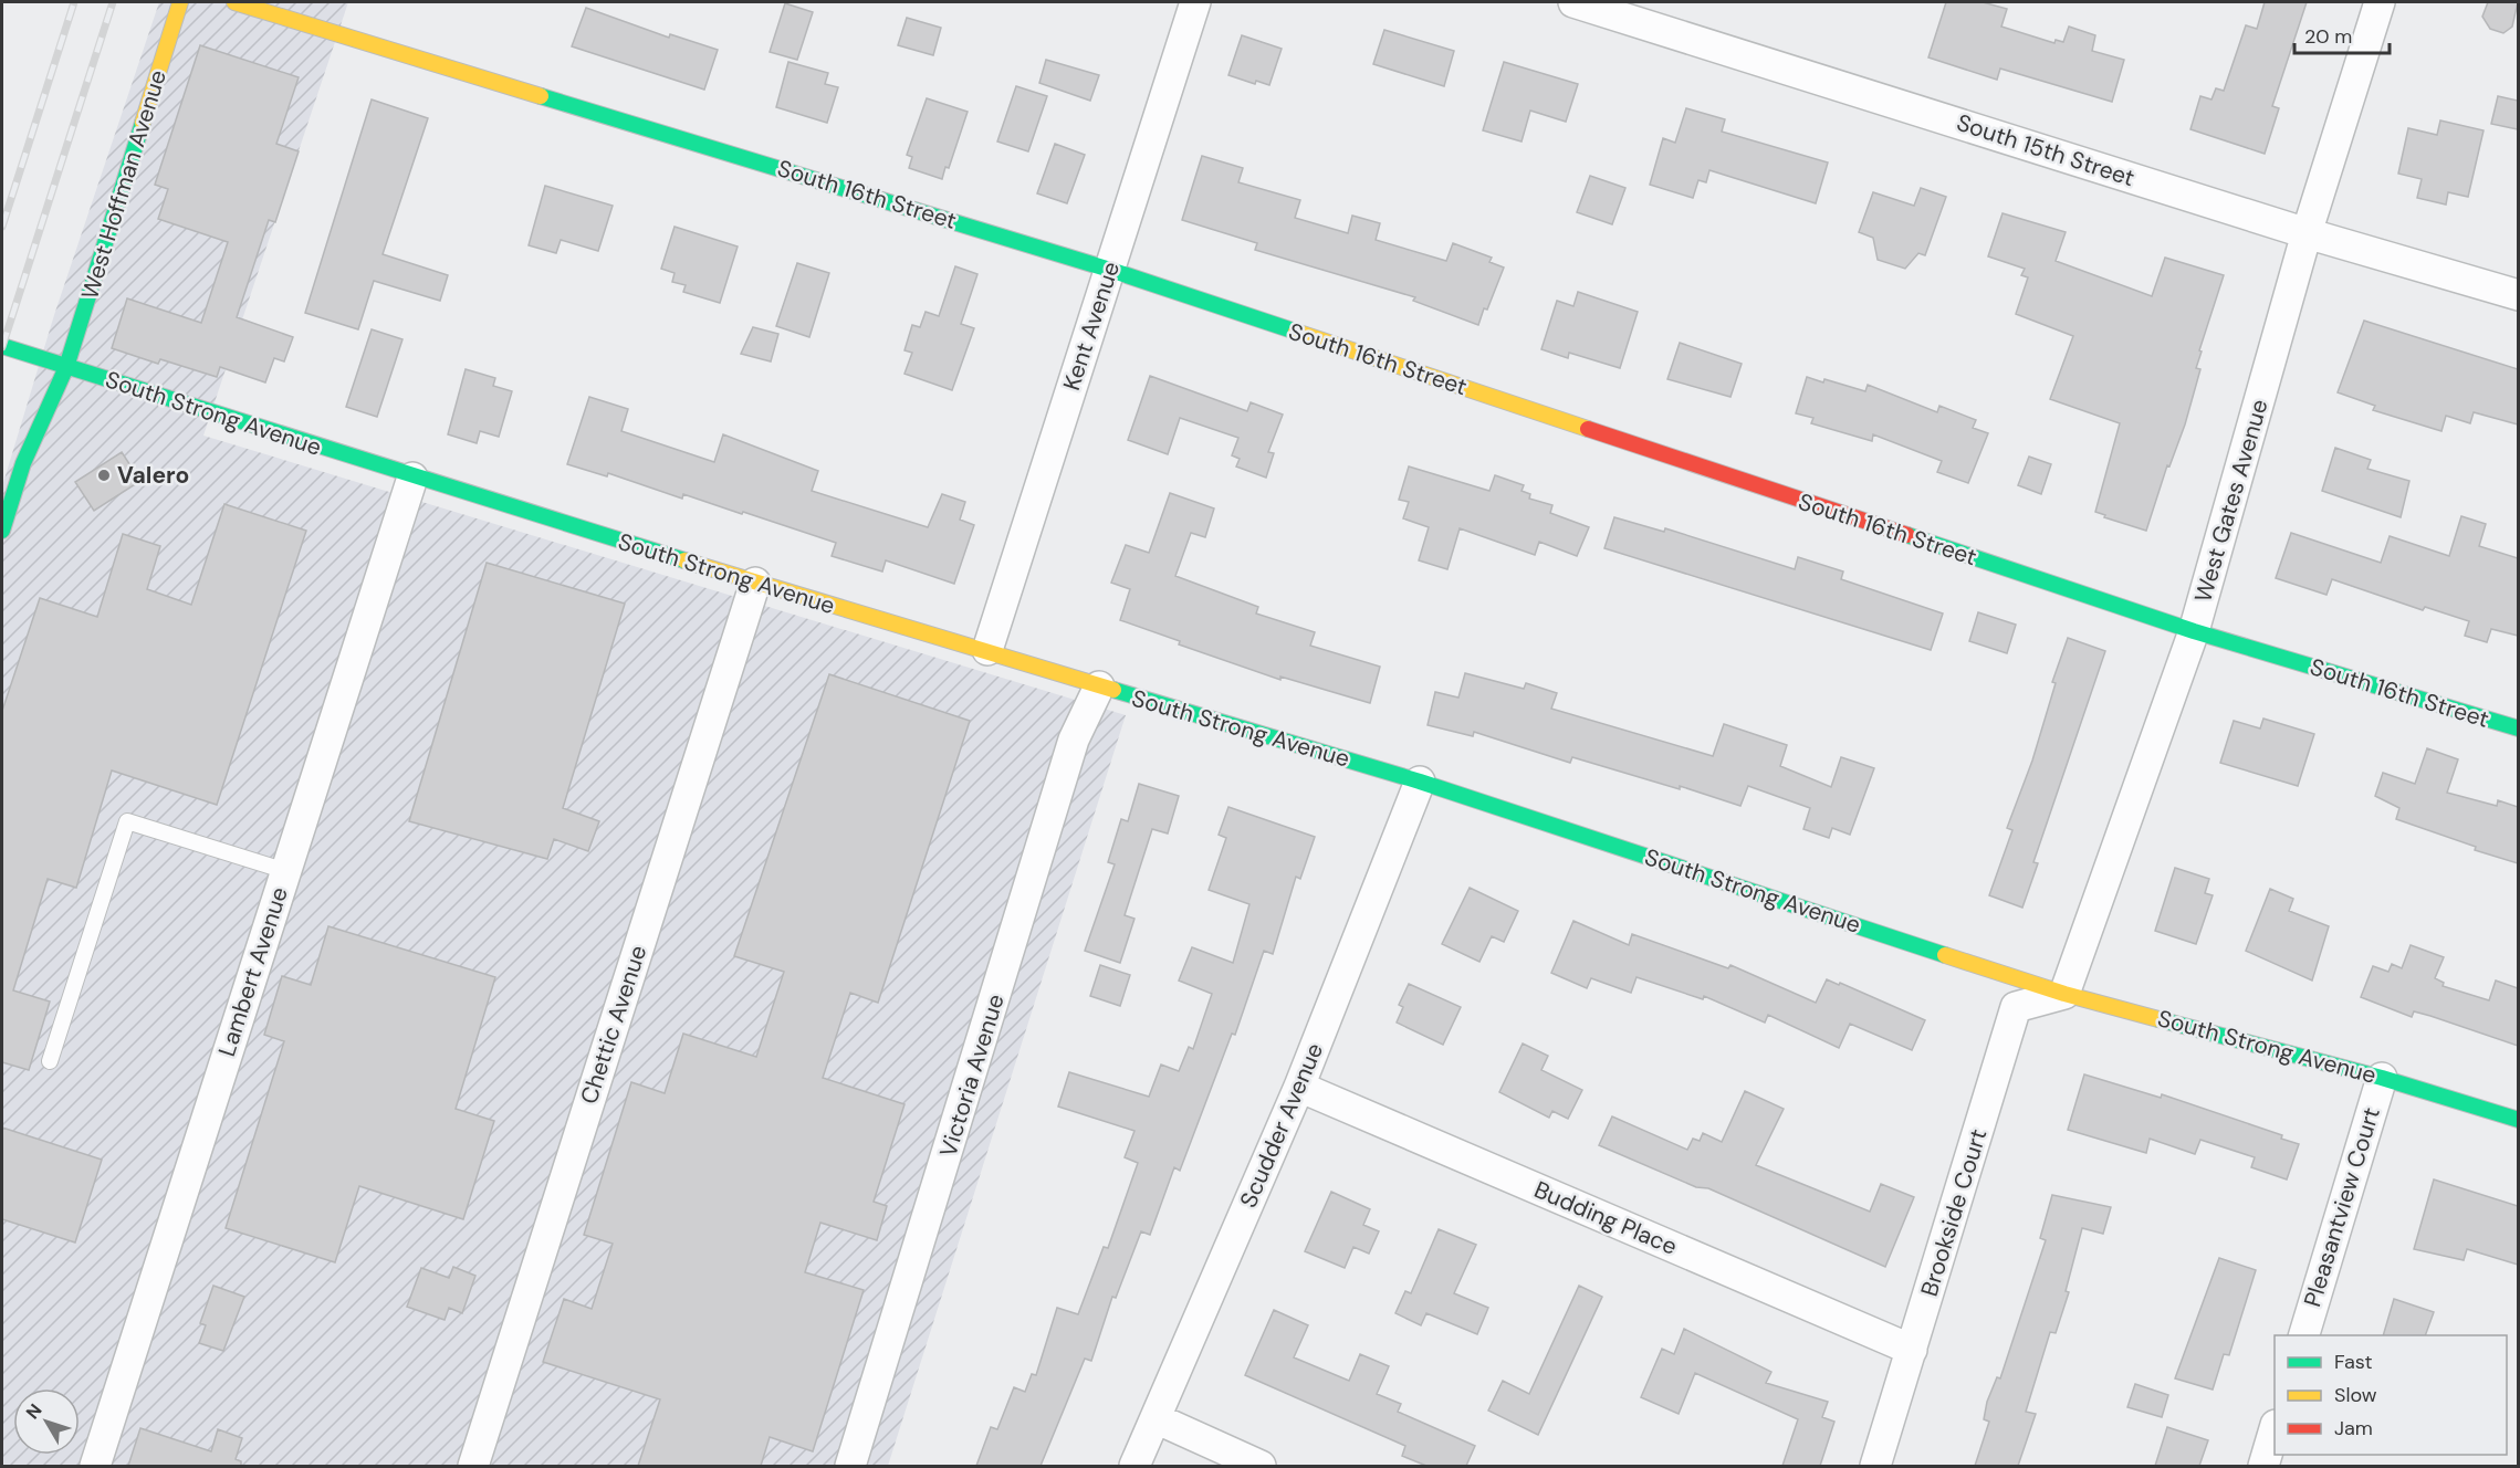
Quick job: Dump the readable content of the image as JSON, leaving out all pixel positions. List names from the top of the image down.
{
  "streets": {
    "street": [
      "South 15th Street",
      "West Hoffman Avenue",
      "South 16th Street",
      "Kent Avenue",
      "South Strong Avenue",
      "West Gates Avenue",
      "Lambert Avenue",
      "Chettic Avenue",
      "Victoria Avenue",
      "Scudder Avenue",
      "Pleasantview Court",
      "Brookside Court",
      "Budding Place"
    ]
  },
  "crossings": [
    ["South 15th Street", "West Gates Avenue"],
    ["West Hoffman Avenue", "South Strong Avenue"],
    ["South 16th Street", "Kent Avenue"],
    ["South 16th Street", "West Gates Avenue"],
    ["Kent Avenue", "South Strong Avenue"],
    ["South Strong Avenue", "West Gates Avenue"],
    ["South Strong Avenue", "Lambert Avenue"],
    ["South Strong Avenue", "Chettic Avenue"],
    ["South Strong Avenue", "Victoria Avenue"],
    ["South Strong Avenue", "Scudder Avenue"],
    ["South Strong Avenue", "Pleasantview Court"],
    ["South Strong Avenue", "Brookside Court"],
    ["West Gates Avenue", "Brookside Court"],
    ["Scudder Avenue", "Budding Place"],
    ["Brookside Court", "Budding Place"]
  ],
  "places": ["Valero"],
  "legend": ["Fast", "Slow", "Jam"],
  "scale_bar": "20 m",
  "north": "top left"
}
